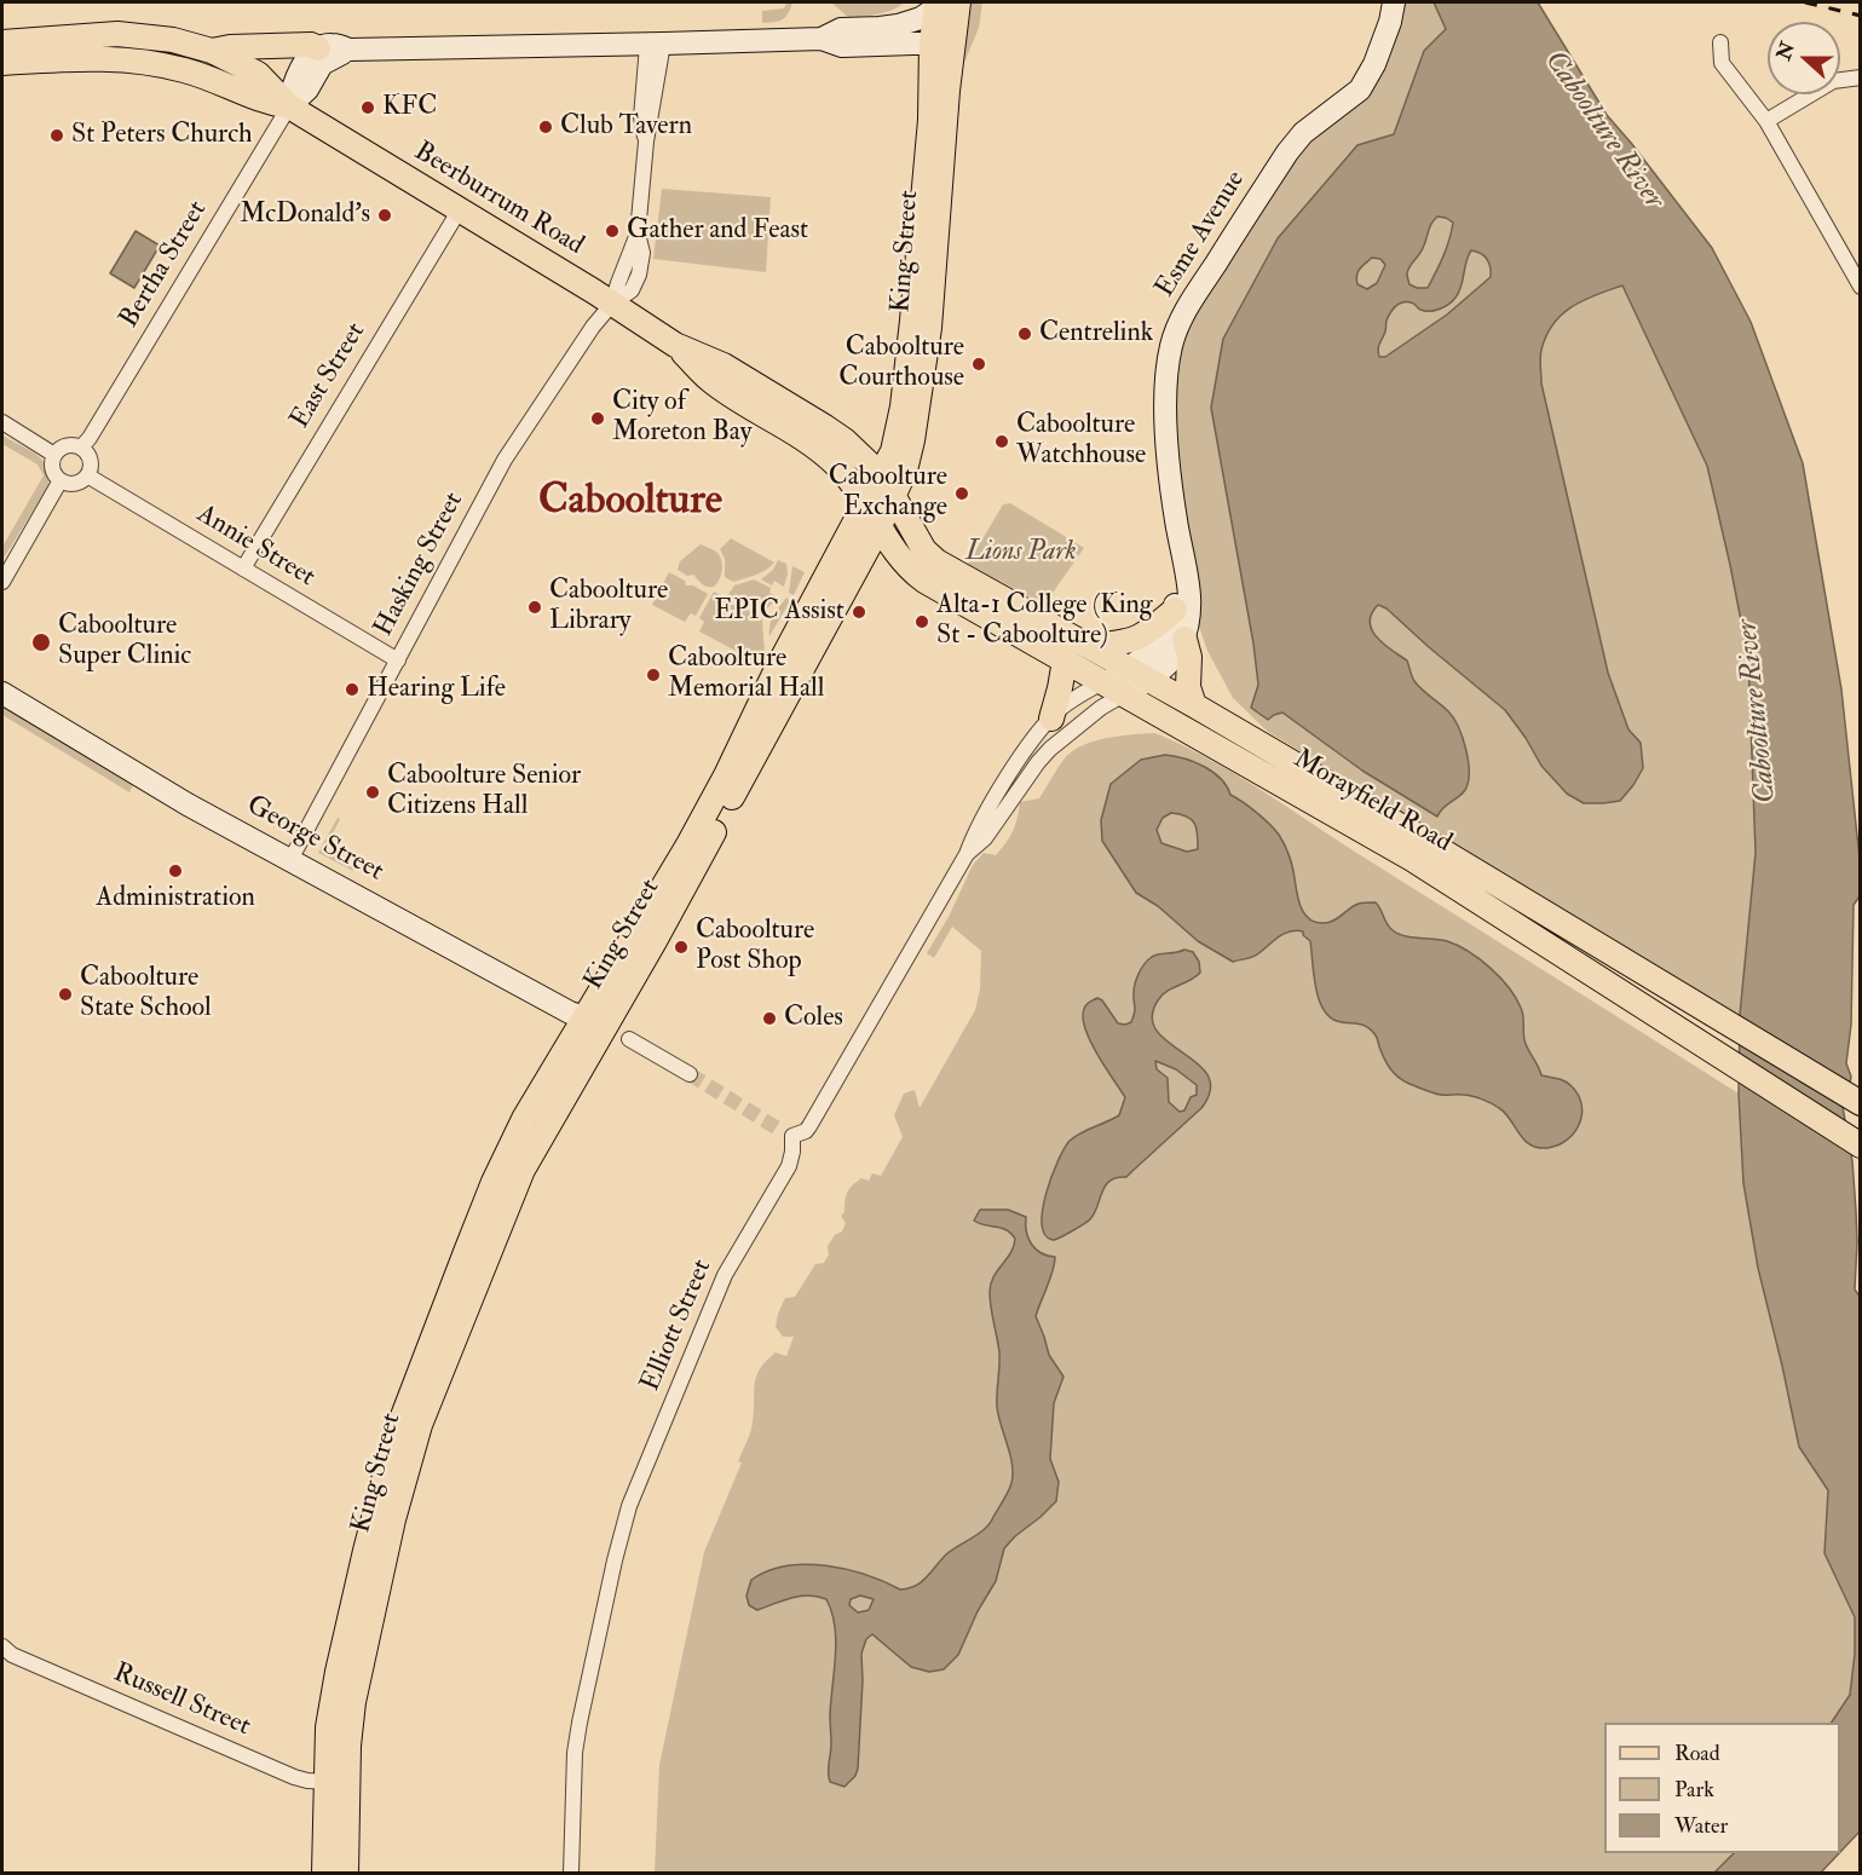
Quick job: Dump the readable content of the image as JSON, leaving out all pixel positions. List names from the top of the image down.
{
  "streets": {
    "main road": ["Beerburrum Road", "King Street", "Morayfield Road"],
    "street": [
      "Esme Avenue",
      "Bertha Street",
      "East Street",
      "Annie Street",
      "Hasking Street",
      "George Street",
      "Elliott Street",
      "Russell Street"
    ]
  },
  "crossings": [
    ["Beerburrum Road", "King Street"],
    ["Beerburrum Road", "Bertha Street"],
    ["Beerburrum Road", "East Street"],
    ["Beerburrum Road", "Hasking Street"],
    ["Beerburrum Road", "Morayfield Road"],
    ["Esme Avenue", "Morayfield Road"],
    ["King Street", "Morayfield Road"],
    ["King Street", "George Street"],
    ["King Street", "Russell Street"],
    ["Bertha Street", "Annie Street"],
    ["East Street", "Annie Street"],
    ["Annie Street", "Hasking Street"],
    ["Hasking Street", "George Street"],
    ["Morayfield Road", "Elliott Street"]
  ],
  "districts": ["Caboolture"],
  "water": ["Caboolture River"],
  "parks": ["Lions Park"],
  "places": [
    "KFC",
    "Club Tavern",
    "St Peters Church",
    "McDonald's",
    "Gather and Feast",
    "Centrelink",
    "Caboolture Courthouse",
    "City of Moreton Bay",
    "Caboolture Watchhouse",
    "Caboolture Exchange",
    "Caboolture Library",
    "EPIC Assist",
    "Alta-1 College (King St - Caboolture)",
    "Caboolture Super Clinic",
    "Caboolture Memorial Hall",
    "Hearing Life",
    "Caboolture Senior Citizens Hall",
    "Administration",
    "Caboolture Post Shop",
    "Caboolture State School",
    "Coles"
  ],
  "legend": ["Road", "Park", "Water"],
  "north": "left"
}
